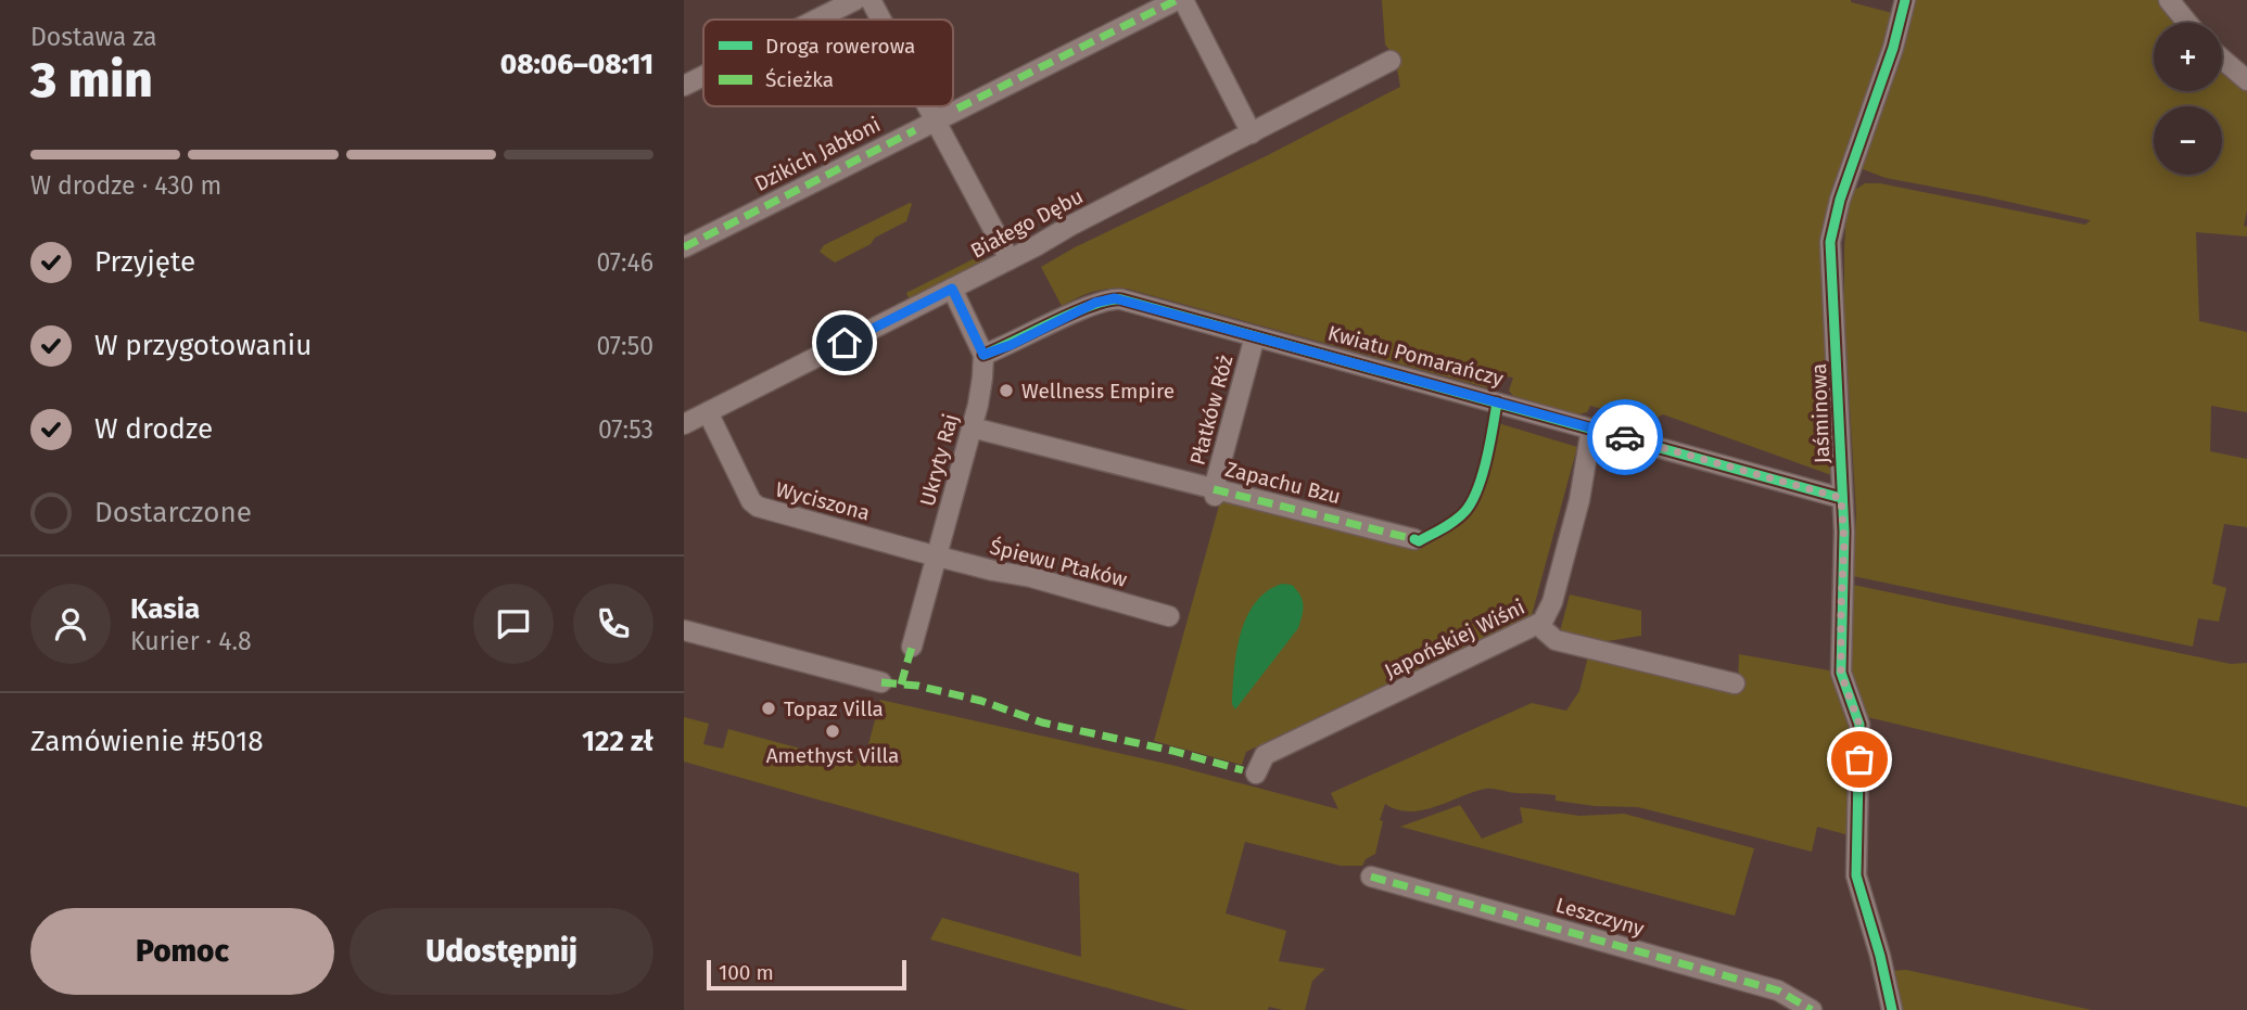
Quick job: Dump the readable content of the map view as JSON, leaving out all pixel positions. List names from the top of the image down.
{
  "streets": {
    "street": [
      "Dzikich Jabłoni",
      "Białego Dębu",
      "Kwiatu Pomarańczy",
      "Płatków Róż",
      "Jaśminowa",
      "Ukryty Raj",
      "Zapachu Bzu",
      "Wyciszona",
      "Śpiewu Ptaków",
      "Japońskiej Wiśni",
      "Leszczyny"
    ]
  },
  "crossings": [
    ["Białego Dębu", "Ukryty Raj"],
    ["Białego Dębu", "Wyciszona"],
    ["Kwiatu Pomarańczy", "Płatków Róż"],
    ["Kwiatu Pomarańczy", "Jaśminowa"],
    ["Kwiatu Pomarańczy", "Ukryty Raj"],
    ["Kwiatu Pomarańczy", "Japońskiej Wiśni"],
    ["Płatków Róż", "Zapachu Bzu"],
    ["Ukryty Raj", "Zapachu Bzu"],
    ["Ukryty Raj", "Wyciszona"],
    ["Ukryty Raj", "Śpiewu Ptaków"],
    ["Wyciszona", "Śpiewu Ptaków"]
  ],
  "places": ["Wellness Empire", "Topaz Villa", "Amethyst Villa"],
  "legend": ["Droga rowerowa", "Ścieżka"],
  "scale_bar": "100 m",
  "page": {
    "heading": ["3 min", "Dostawa za", "08:06–08:11"],
    "panel": [
      "Kasia",
      "Kurier · 4.8",
      "Zamówienie #5018",
      "122 zł"
    ],
    "map_buttons": ["+", "−"],
    "bar": "W drodze · 430 m",
    "list": [
      ["Przyjęte", "07:46"],
      ["W przygotowaniu", "07:50"],
      ["W drodze", "07:53"],
      "Dostarczone"
    ],
    "buttons": ["Pomoc", "Udostępnij"],
    "scale": "100 m"
  }
}
